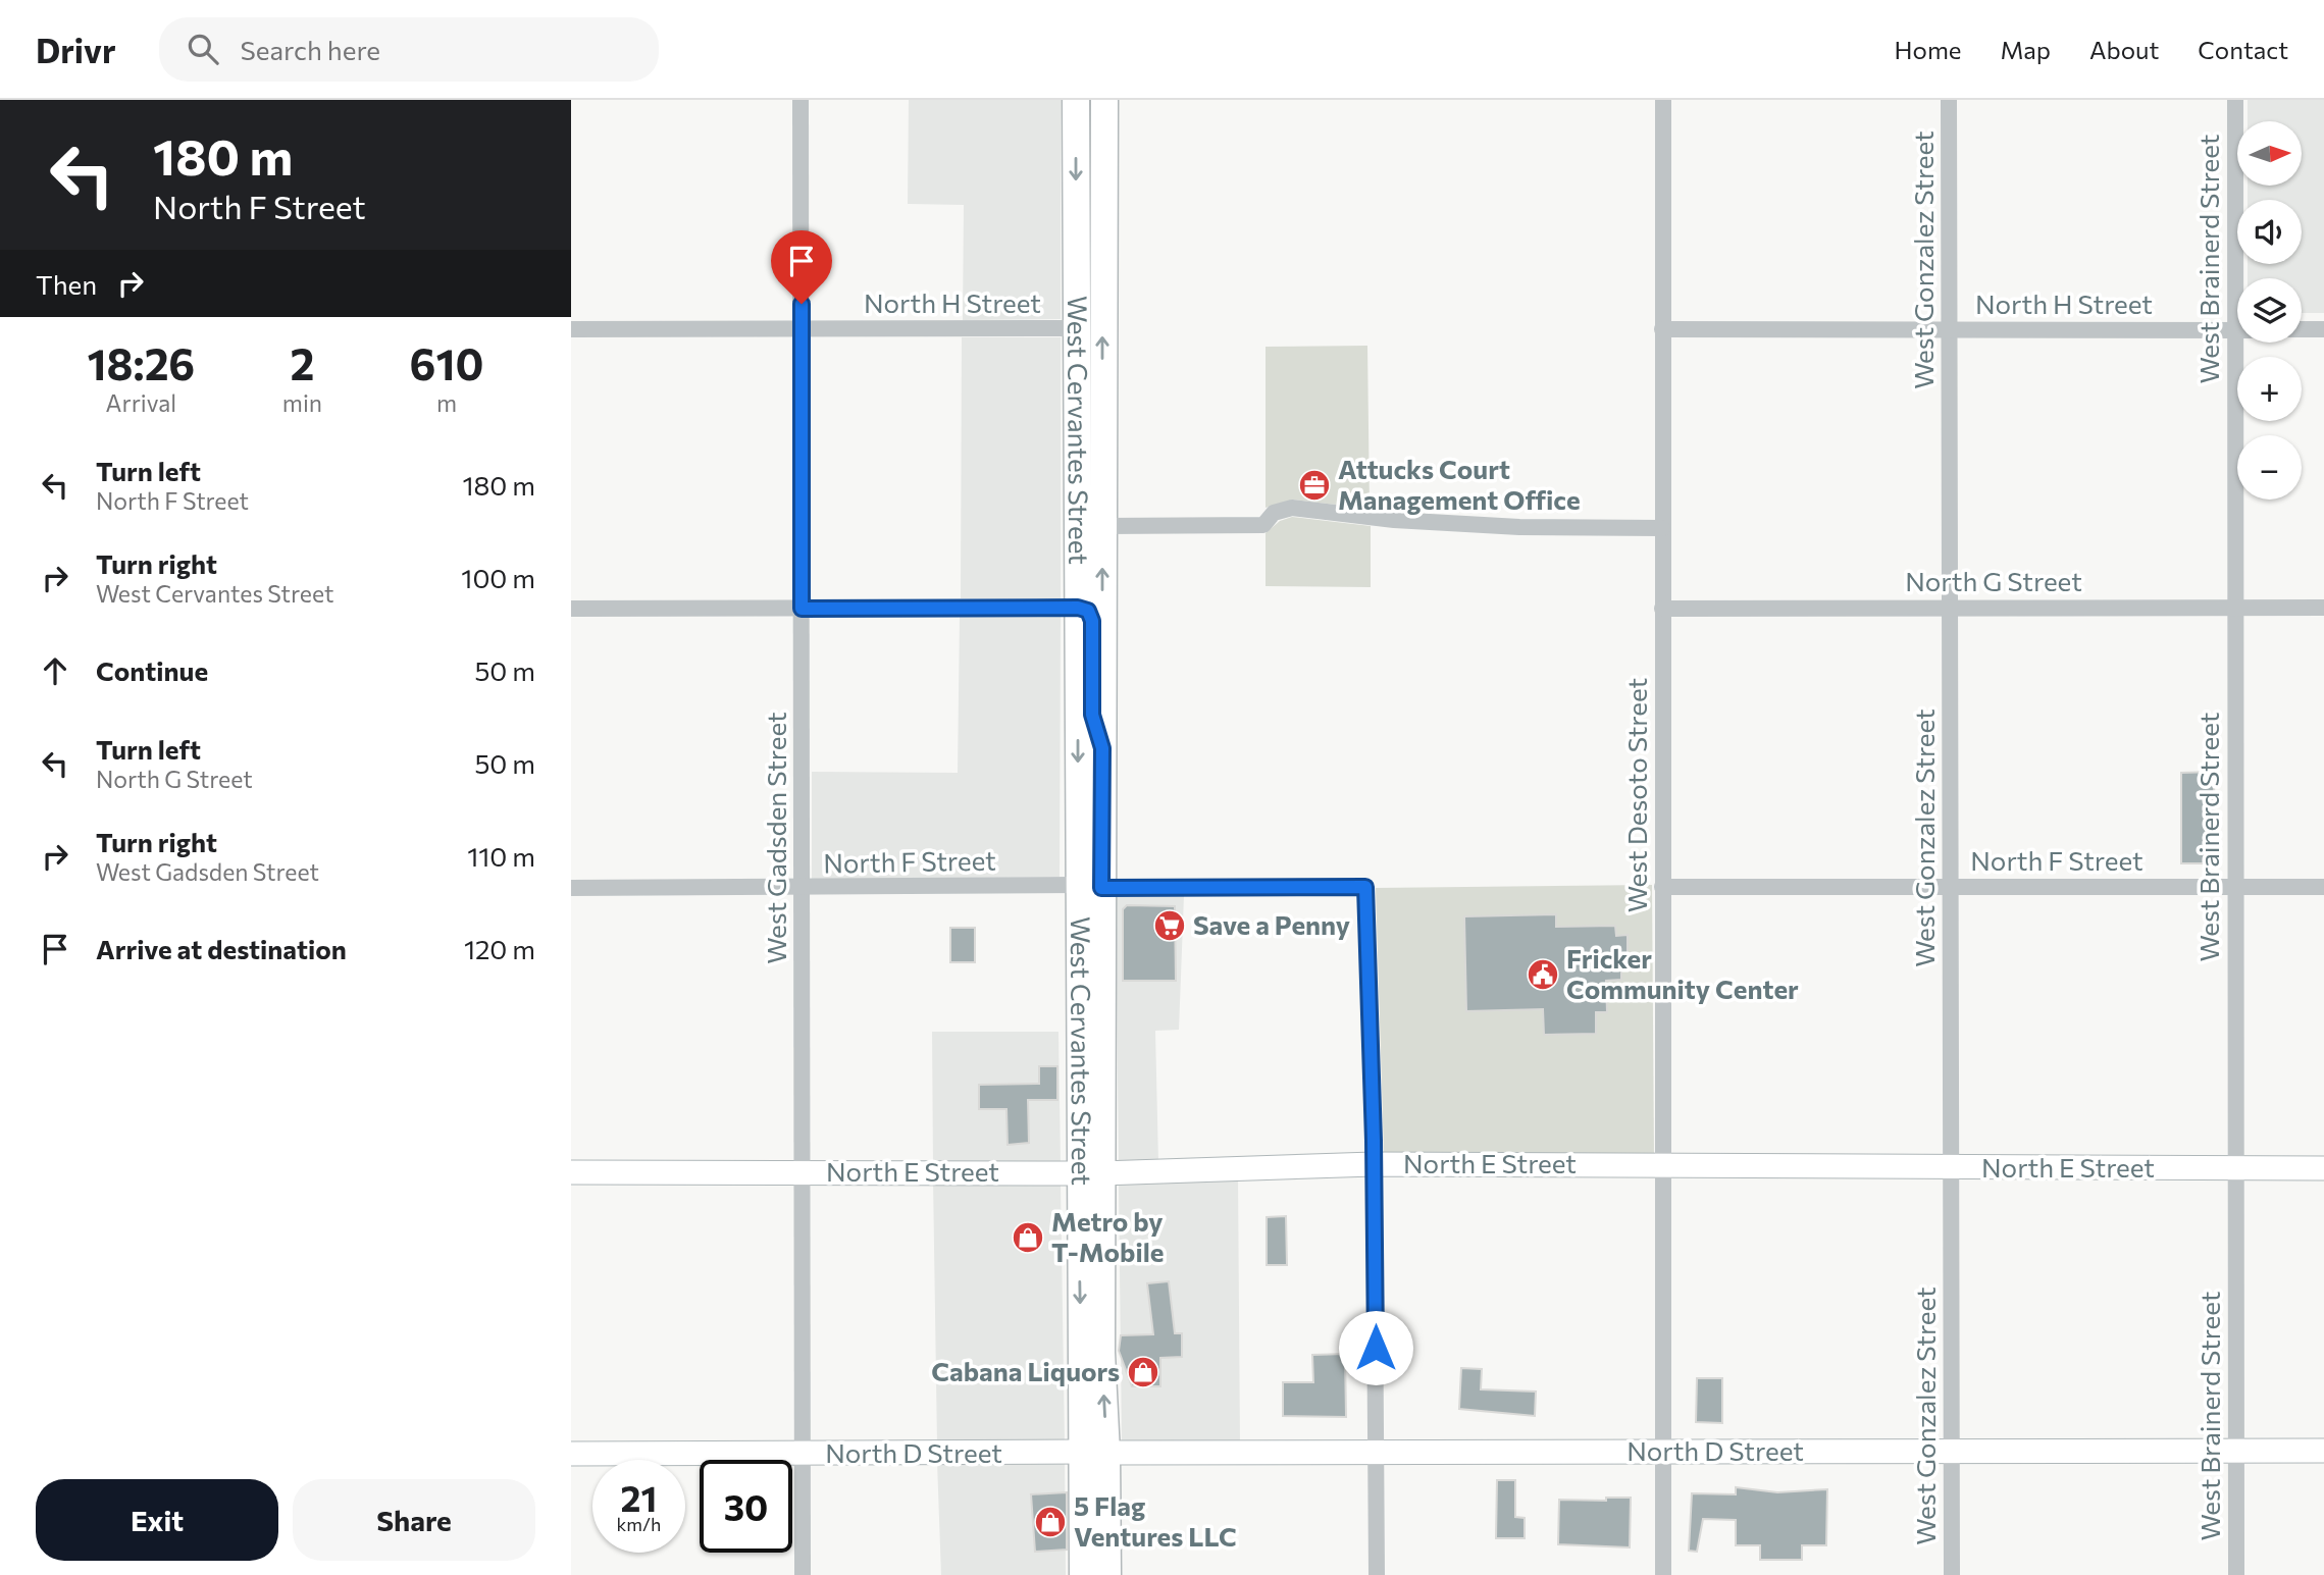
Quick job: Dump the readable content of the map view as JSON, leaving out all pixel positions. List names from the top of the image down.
{
  "streets": {
    "main road": ["West Cervantes Street"],
    "street": [
      "West Brainerd Street",
      "West Gonzalez Street",
      "North H Street",
      "North G Street",
      "West Desoto Street",
      "West Gadsden Street",
      "North F Street",
      "North E Street",
      "North D Street"
    ]
  },
  "crossings": [
    ["West Brainerd Street", "North G Street"],
    ["West Brainerd Street", "North F Street"],
    ["West Brainerd Street", "North E Street"],
    ["West Brainerd Street", "North D Street"],
    ["West Gonzalez Street", "North H Street"],
    ["West Gonzalez Street", "North G Street"],
    ["West Gonzalez Street", "North F Street"],
    ["West Gonzalez Street", "North E Street"],
    ["West Gonzalez Street", "North D Street"],
    ["North H Street", "West Cervantes Street"],
    ["North H Street", "West Desoto Street"],
    ["North H Street", "West Gadsden Street"],
    ["West Cervantes Street", "North F Street"],
    ["West Cervantes Street", "North E Street"],
    ["West Cervantes Street", "North D Street"],
    ["North G Street", "West Desoto Street"],
    ["West Desoto Street", "North F Street"],
    ["West Desoto Street", "North E Street"],
    ["West Desoto Street", "North D Street"],
    ["West Gadsden Street", "North F Street"],
    ["West Gadsden Street", "North E Street"],
    ["West Gadsden Street", "North D Street"],
    ["North F Street", "North E Street"]
  ],
  "places": {
    "office": ["Attucks Court Management Office"],
    "supermarket": ["Save a Penny"],
    "public building": ["Fricker Community Center"],
    "shop": ["Metro by T-Mobile", "Cabana Liquors", "5 Flag Ventures LLC"]
  },
  "north": "right",
  "page": {
    "header": "Drivr",
    "search": "Search here",
    "nav": [
      "Home",
      "Map",
      "About",
      "Contact"
    ],
    "turn": ["180 m", "North F Street"],
    "map_buttons": ["+", "−"],
    "then": "Then",
    "eta": [
      "18:26",
      "Arrival",
      "2",
      "min",
      "610",
      "m"
    ],
    "list": [
      {
        "name": "Turn left",
        "note": "North F Street",
        "value": "180 m"
      },
      {
        "name": "Turn right",
        "note": "West Cervantes Street",
        "value": "100 m"
      },
      {
        "name": "Continue",
        "value": "50 m"
      },
      {
        "name": "Turn left",
        "note": "North G Street",
        "value": "50 m"
      },
      {
        "name": "Turn right",
        "note": "West Gadsden Street",
        "value": "110 m"
      },
      {
        "name": "Arrive at destination",
        "value": "120 m"
      }
    ],
    "speed": "21 km/h",
    "limit": "30",
    "buttons": ["Exit", "Share"]
  }
}
